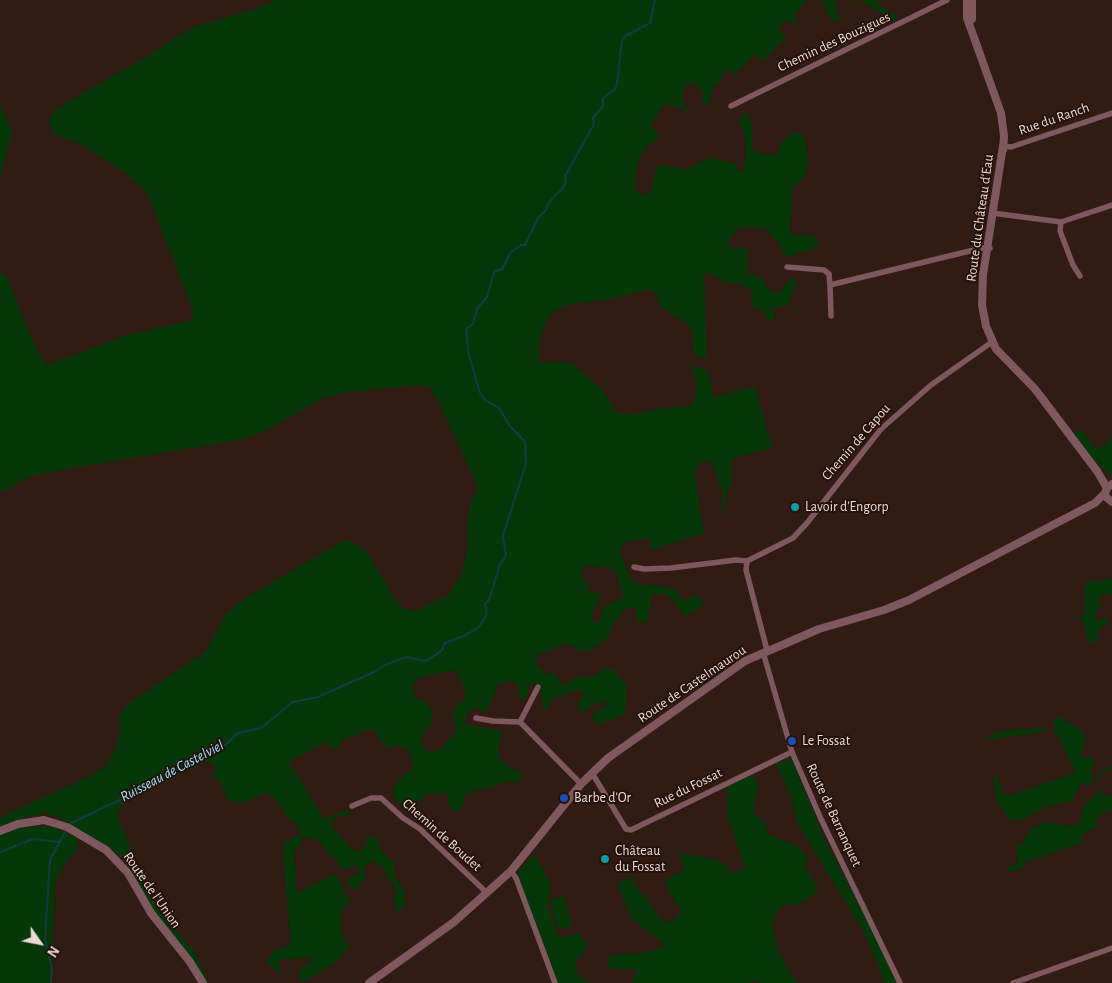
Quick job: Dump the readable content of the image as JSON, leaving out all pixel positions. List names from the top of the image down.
{
  "streets": {
    "street": [
      "Chemin des Bouzigues",
      "Rue du Ranch",
      "Route du Château d'Eau",
      "Chemin de Capou",
      "Route de Castelmaurou",
      "Rue du Fossat",
      "Route de Barranquet",
      "Chemin de Boudet",
      "Route de l'Union"
    ]
  },
  "crossings": [
    ["Rue du Ranch", "Route du Château d'Eau"],
    ["Route du Château d'Eau", "Chemin de Capou"],
    ["Route du Château d'Eau", "Route de Castelmaurou"],
    ["Route de Castelmaurou", "Rue du Fossat"],
    ["Route de Castelmaurou", "Route de Barranquet"],
    ["Route de Castelmaurou", "Chemin de Boudet"],
    ["Rue du Fossat", "Route de Barranquet"]
  ],
  "water": ["Ruisseau de Castelviel"],
  "places": [
    "Lavoir d'Engorp",
    "Le Fossat",
    "Barbe d'Or",
    "Château du Fossat"
  ],
  "north": "bottom right"
}
